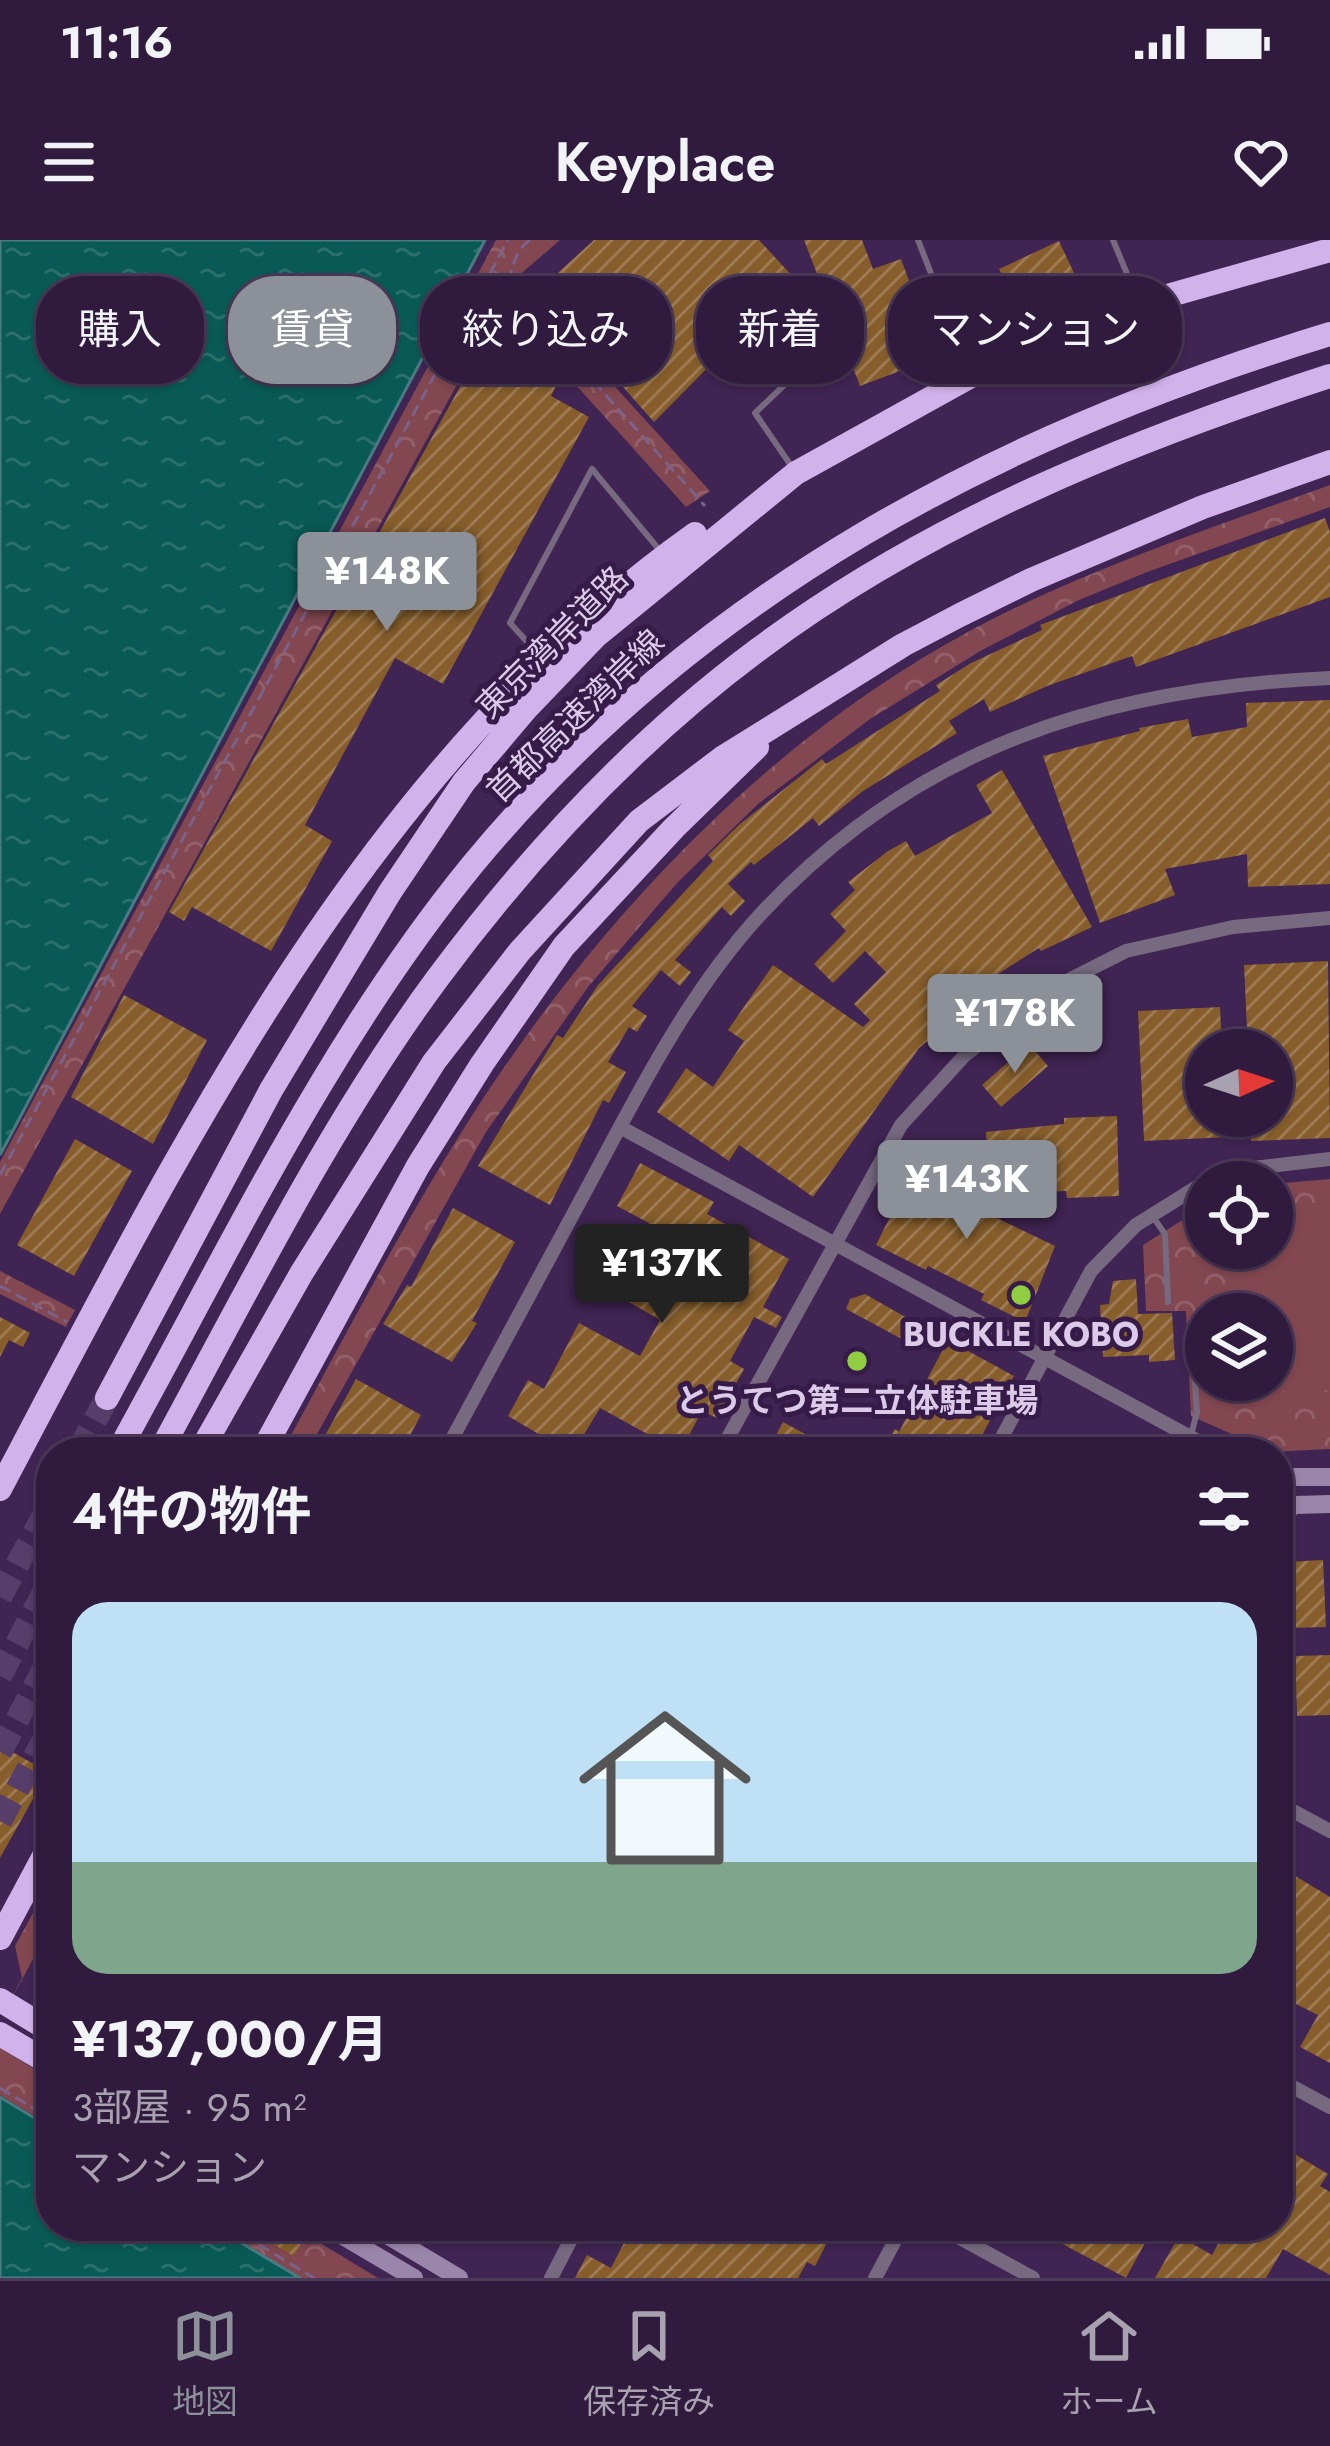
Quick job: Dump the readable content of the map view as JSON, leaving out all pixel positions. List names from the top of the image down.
{
  "streets": {
    "highway": ["東京湾岸道路", "首都高速湾岸線"]
  },
  "places": ["BUCKLE KOBO", "とうてつ第二立体駐車場"],
  "north": "right",
  "page": {
    "status": "11:16",
    "header": "Keyplace",
    "chip": [
      "購入",
      "賃貸",
      "絞り込み",
      "新着",
      "マンション"
    ],
    "price": [
      "¥148K",
      "¥178K",
      "¥143K",
      "¥137K"
    ],
    "heading": "4件の物件",
    "list": [
      {
        "name": "¥137,000/月",
        "note": "3部屋 · 95 m² · マンション"
      }
    ],
    "tabs": ["地図", "保存済み", "ホーム"]
  }
}
